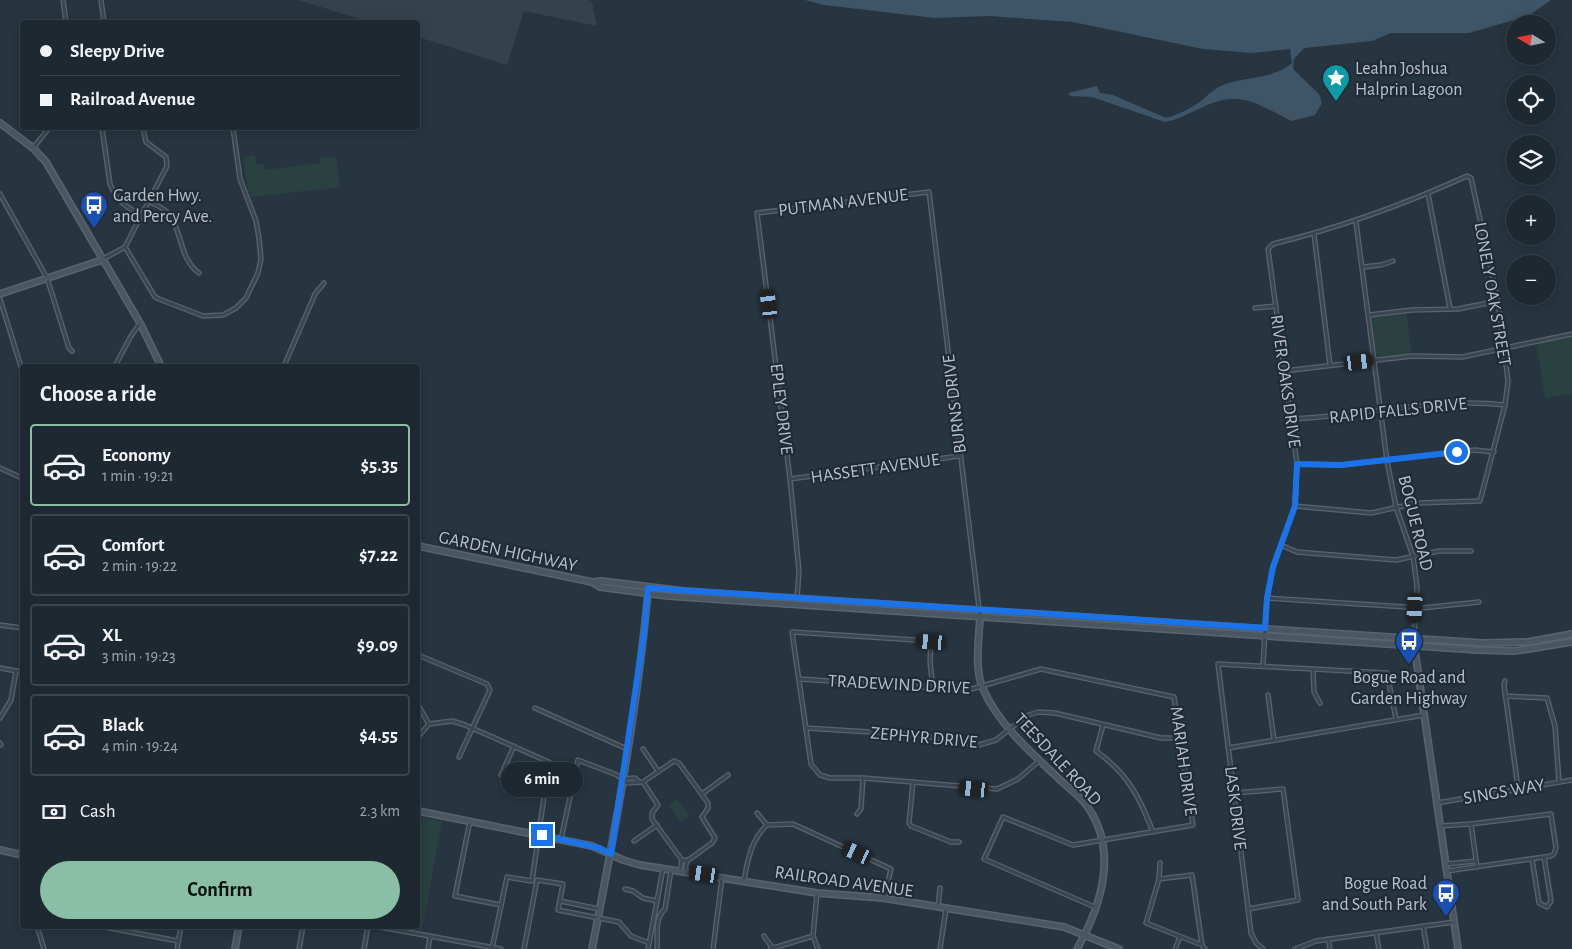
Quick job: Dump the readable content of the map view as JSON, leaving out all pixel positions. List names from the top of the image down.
{
  "streets": {
    "main road": [
      "BOGUE ROAD",
      "GARDEN HIGHWAY",
      "TEESDALE ROAD",
      "RAILROAD AVENUE"
    ],
    "street": [
      "PUTMAN AVENUE",
      "LONELY OAK STREET",
      "RIVER OAKS DRIVE",
      "BURNS DRIVE",
      "EPLEY DRIVE",
      "RAPID FALLS DRIVE",
      "HASSETT AVENUE",
      "TRADEWIND DRIVE",
      "ZEPHYR DRIVE",
      "MARIAH DRIVE",
      "SINGS WAY",
      "LASK DRIVE"
    ]
  },
  "crossings": [
    ["PUTMAN AVENUE", "BURNS DRIVE"],
    ["PUTMAN AVENUE", "EPLEY DRIVE"],
    ["LONELY OAK STREET", "RAPID FALLS DRIVE"],
    ["LONELY OAK STREET", "BOGUE ROAD"],
    ["RIVER OAKS DRIVE", "RAPID FALLS DRIVE"],
    ["RIVER OAKS DRIVE", "GARDEN HIGHWAY"],
    ["RIVER OAKS DRIVE", "LASK DRIVE"],
    ["BURNS DRIVE", "HASSETT AVENUE"],
    ["BURNS DRIVE", "GARDEN HIGHWAY"],
    ["BURNS DRIVE", "TEESDALE ROAD"],
    ["EPLEY DRIVE", "HASSETT AVENUE"],
    ["EPLEY DRIVE", "GARDEN HIGHWAY"],
    ["RAPID FALLS DRIVE", "BOGUE ROAD"],
    ["BOGUE ROAD", "GARDEN HIGHWAY"],
    ["BOGUE ROAD", "SINGS WAY"],
    ["GARDEN HIGHWAY", "TEESDALE ROAD"],
    ["TRADEWIND DRIVE", "TEESDALE ROAD"],
    ["TRADEWIND DRIVE", "MARIAH DRIVE"],
    ["ZEPHYR DRIVE", "TEESDALE ROAD"],
    ["ZEPHYR DRIVE", "MARIAH DRIVE"],
    ["TEESDALE ROAD", "RAILROAD AVENUE"]
  ],
  "places": {
    "place": ["Leahn Joshua Halprin Lagoon"],
    "bus stop": ["Garden Hwy. and Percy Ave.", "Bogue Road and Garden Highway", "Bogue Road and South Park"]
  },
  "north": "left",
  "page": {
    "map_buttons": ["+", "−"],
    "banner": ["Sleepy Drive", "Railroad Avenue"],
    "heading": "Choose a ride",
    "list": [
      {
        "name": "Economy",
        "note": "1 min · 19:21",
        "value": "$5.35"
      },
      {
        "name": "Comfort",
        "note": "2 min · 19:22",
        "value": "$7.22"
      },
      {
        "name": "XL",
        "note": "3 min · 19:23",
        "value": "$9.09"
      },
      {
        "name": "Black",
        "note": "4 min · 19:24",
        "value": "$4.55"
      }
    ],
    "bubble": "6 min",
    "pay": ["Cash", "2.3 km"],
    "buttons": "Confirm"
  }
}
